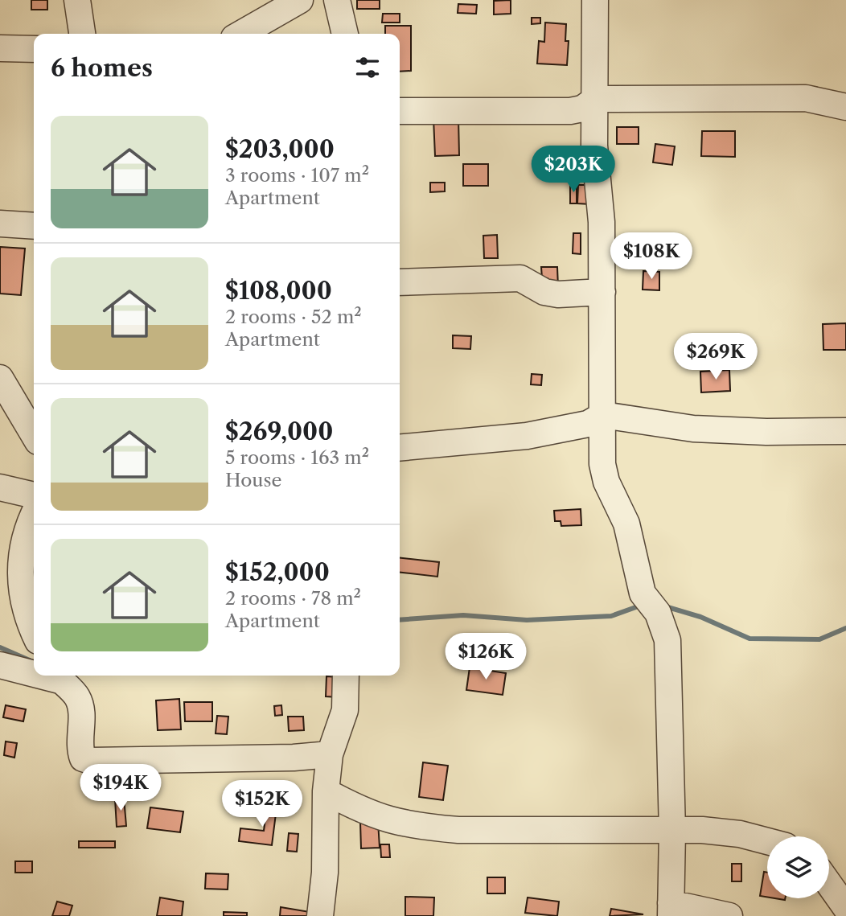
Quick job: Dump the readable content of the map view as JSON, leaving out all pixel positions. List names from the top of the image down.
{
  "page": {
    "heading": "6 homes",
    "list": [
      {
        "name": "$203,000",
        "note": "3 rooms · 107 m² · Apartment"
      },
      {
        "name": "$108,000",
        "note": "2 rooms · 52 m² · Apartment"
      },
      {
        "name": "$269,000",
        "note": "5 rooms · 163 m² · House"
      },
      {
        "name": "$152,000",
        "note": "2 rooms · 78 m² · Apartment"
      }
    ],
    "price": [
      "$203K",
      "$108K",
      "$269K",
      "$126K",
      "$194K",
      "$152K"
    ]
  }
}
